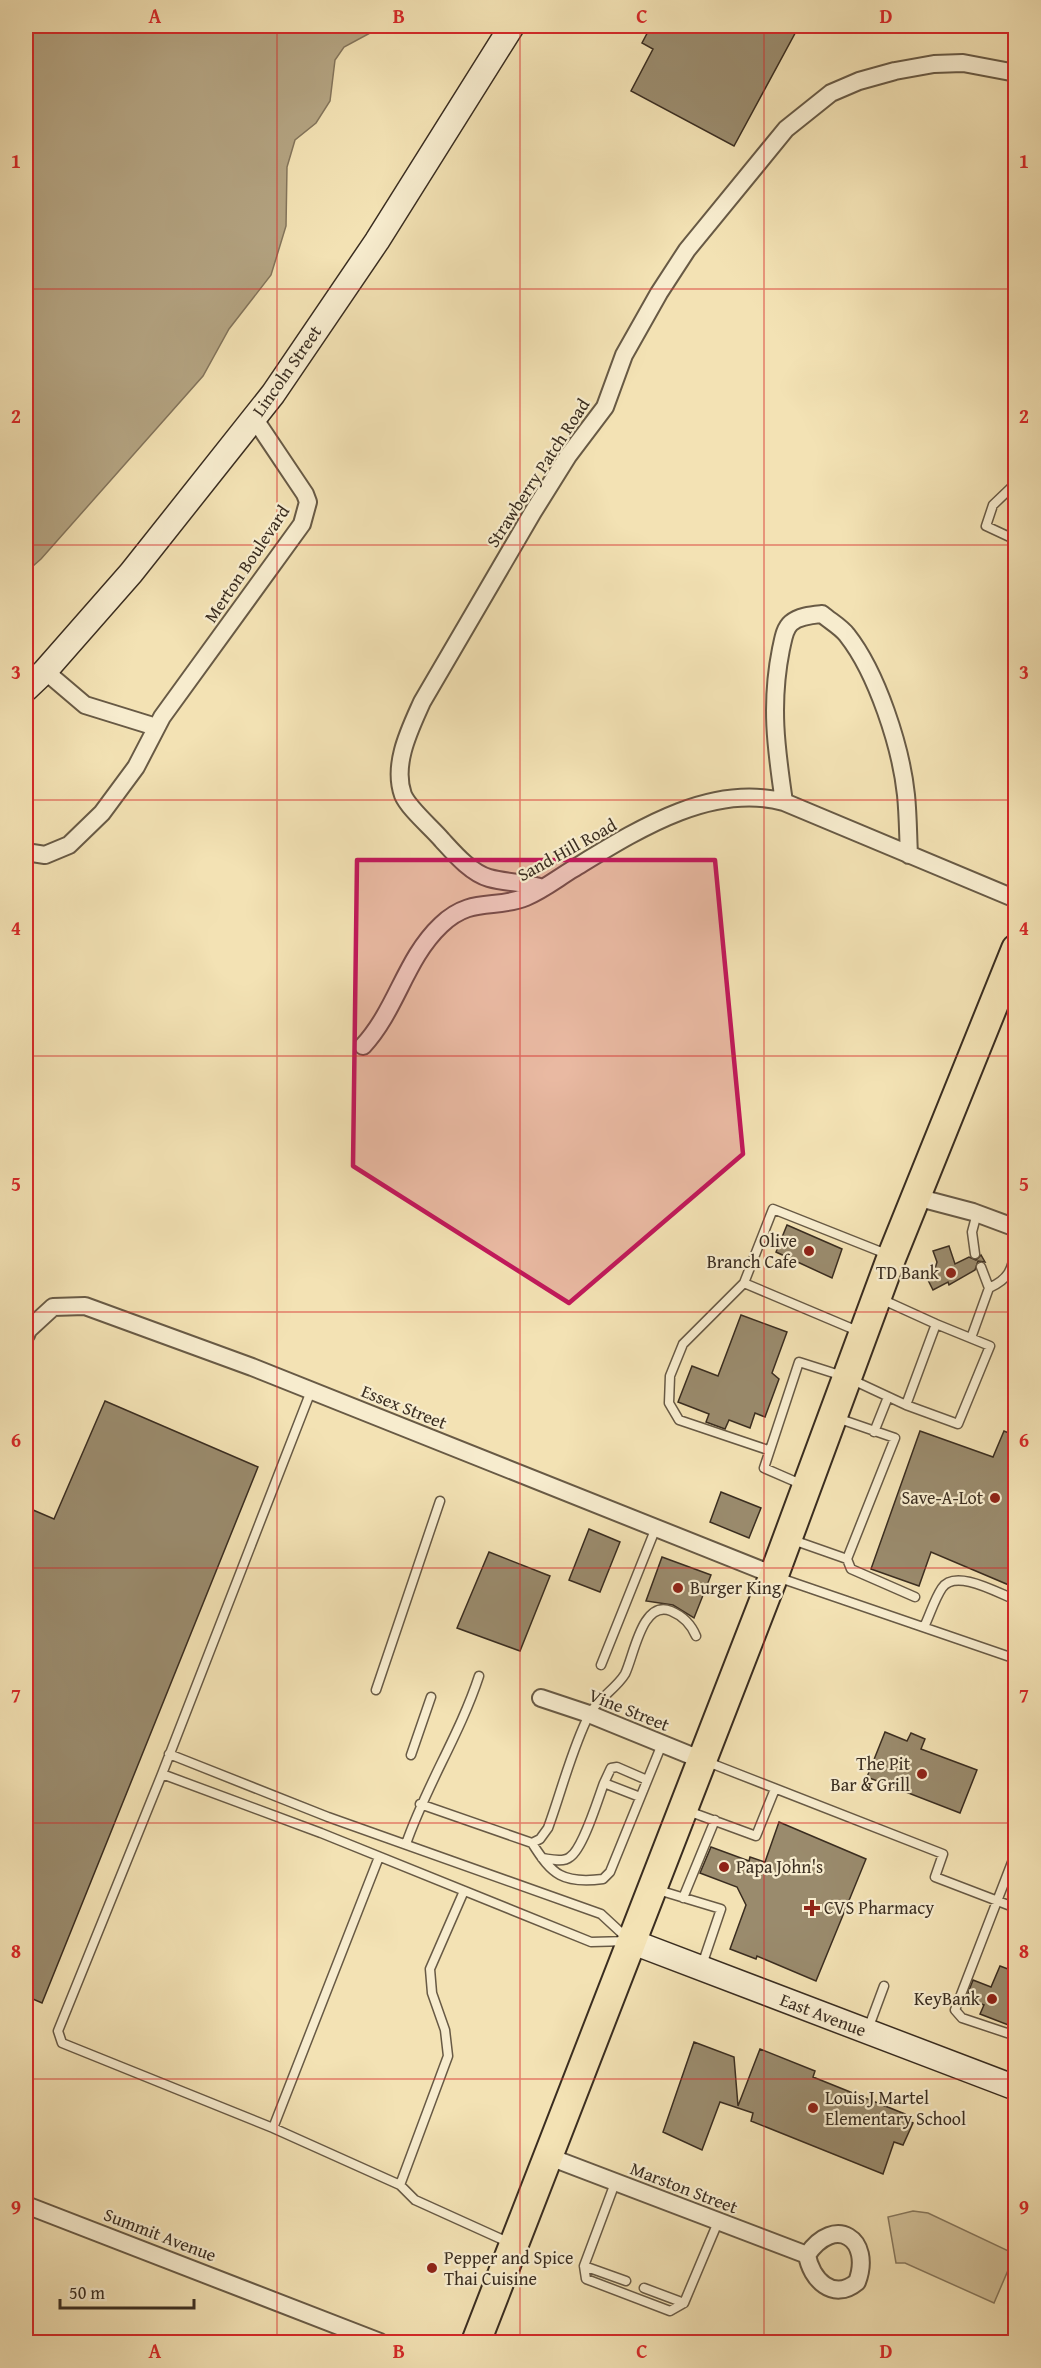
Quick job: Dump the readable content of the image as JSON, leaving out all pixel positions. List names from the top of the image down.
{
  "streets": {
    "main road": ["Lincoln Street", "East Avenue"],
    "street": [
      "Strawberry Patch Road",
      "Merton Boulevard",
      "Sand Hill Road",
      "Essex Street",
      "Vine Street",
      "Marston Street",
      "Summit Avenue"
    ]
  },
  "crossings": [
    ["Lincoln Street", "Merton Boulevard"],
    ["Strawberry Patch Road", "Sand Hill Road"]
  ],
  "places": {
    "other": [
      "Olive Branch Cafe",
      "TD Bank",
      "Save-A-Lot",
      "Burger King",
      "The Pit Bar & Grill",
      "Papa John's",
      "KeyBank",
      "Louis J Martel Elementary School",
      "Pepper and Spice Thai Cuisine"
    ],
    "health": ["CVS Pharmacy"]
  },
  "scale_bar": "50 m",
  "grid": {
    "columns": [
      "A",
      "B",
      "C",
      "D"
    ],
    "rows": [
      "1",
      "2",
      "3",
      "4",
      "5",
      "6",
      "7",
      "8",
      "9"
    ]
  }
}
